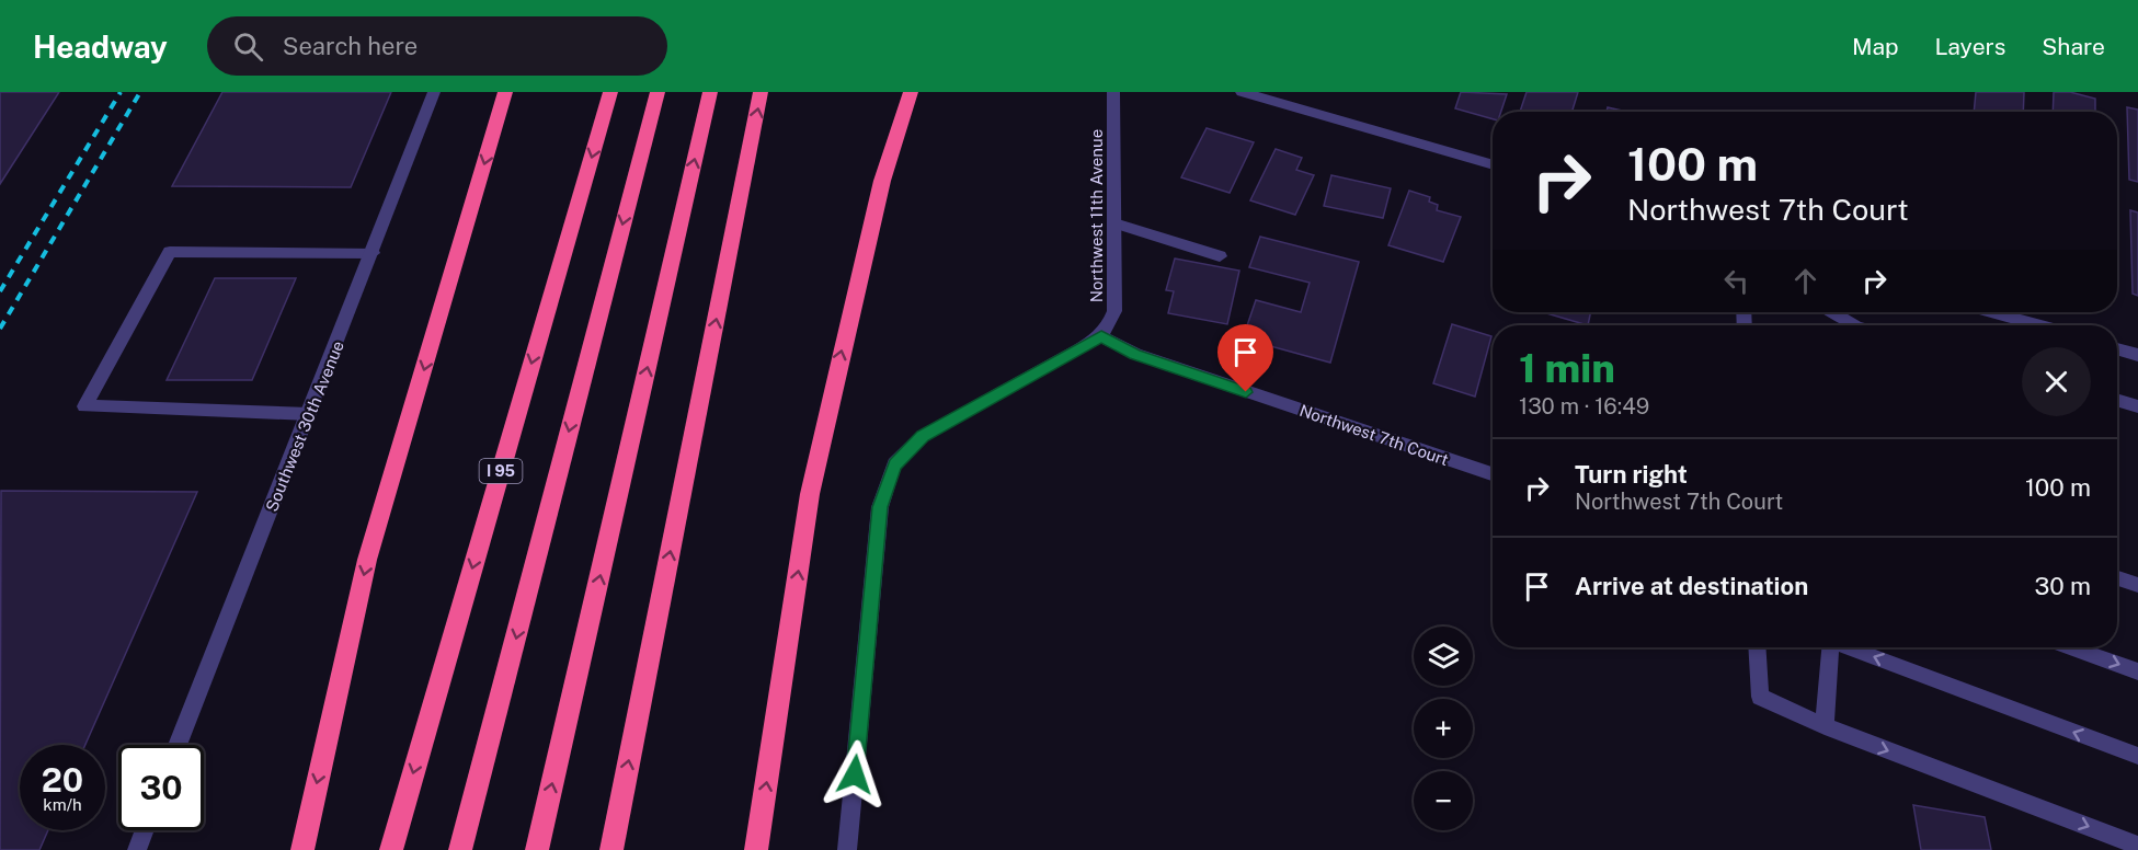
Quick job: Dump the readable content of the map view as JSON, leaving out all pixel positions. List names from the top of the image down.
{
  "streets": {
    "highway": ["I 95"],
    "street": ["Northwest 11th Avenue", "Southwest 30th Avenue", "Northwest 7th Court"]
  },
  "crossings": [
    ["Northwest 11th Avenue", "Northwest 7th Court"]
  ],
  "page": {
    "header": "Headway",
    "search": "Search here",
    "nav": ["Map", "Layers", "Share"],
    "turn": ["100 m", "Northwest 7th Court"],
    "heading": ["1 min", "130 m · 16:49"],
    "list": [
      {
        "name": "Turn right",
        "note": "Northwest 7th Court",
        "value": "100 m"
      },
      {
        "name": "Arrive at destination",
        "value": "30 m"
      }
    ],
    "map_buttons": ["+", "−"],
    "speed": "20 km/h",
    "limit": "30"
  }
}
